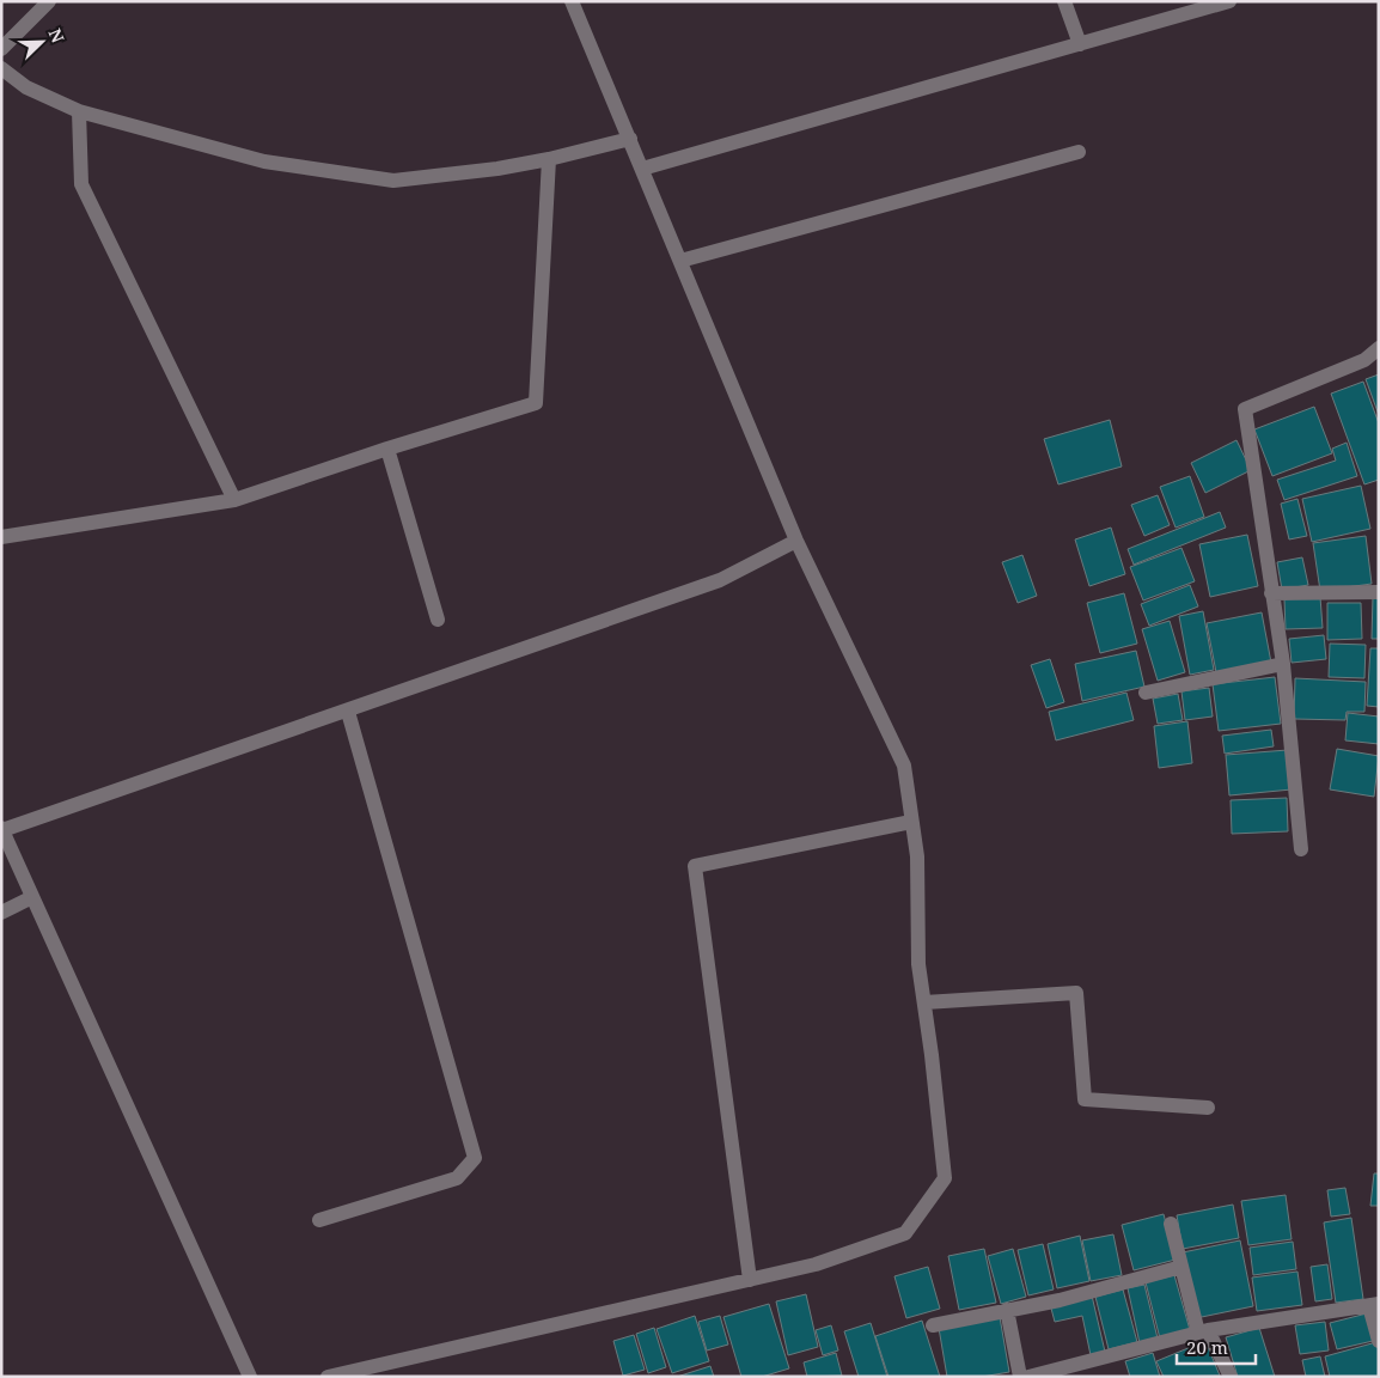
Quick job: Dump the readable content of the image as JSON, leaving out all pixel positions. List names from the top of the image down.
{
  "scale_bar": "20 m",
  "north": "top right"
}
